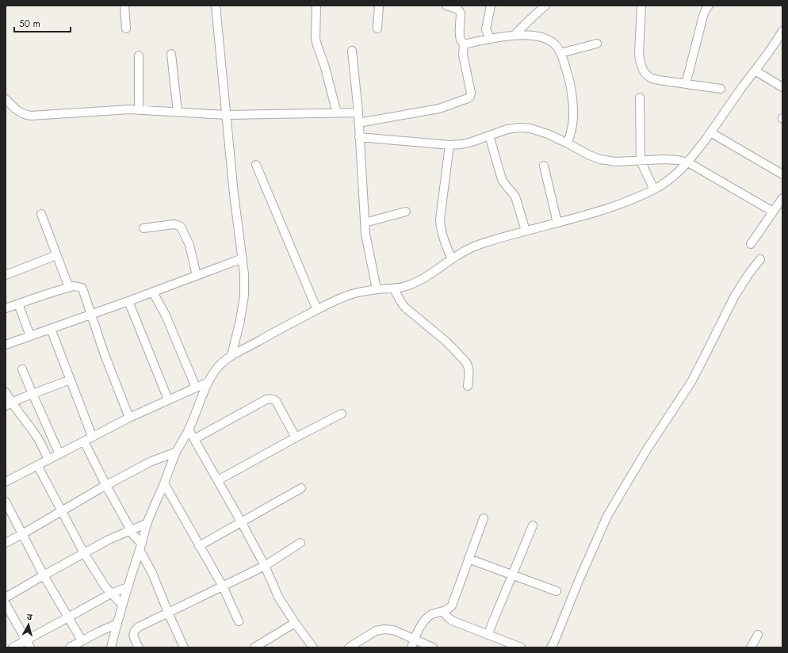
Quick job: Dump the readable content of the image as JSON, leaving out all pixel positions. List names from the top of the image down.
{
  "scale_bar": "50 m",
  "north": "top"
}
